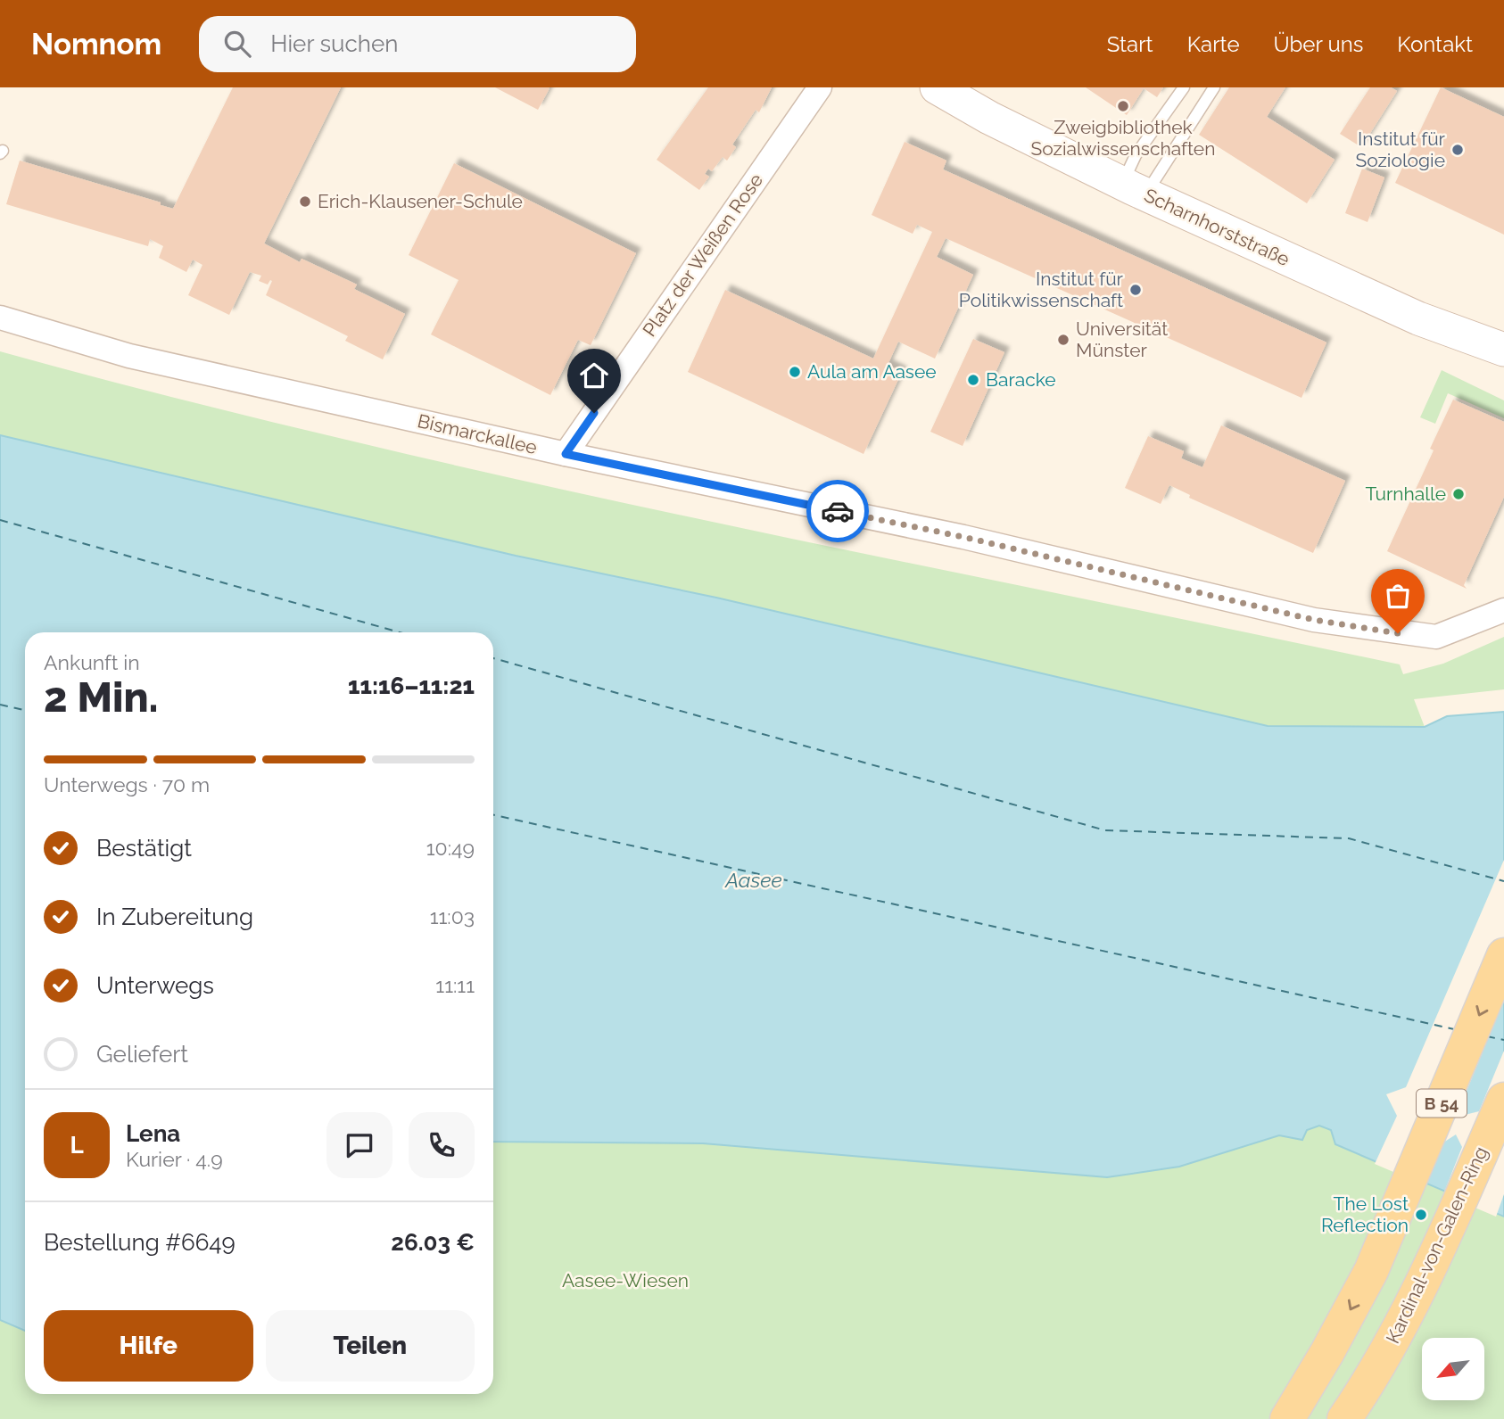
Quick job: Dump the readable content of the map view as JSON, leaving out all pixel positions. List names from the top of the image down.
{
  "streets": {
    "main road": ["B 54", "Kardinal-von-Galen-Ring"],
    "street": ["Scharnhorststraße", "Platz der Weißen Rose", "Bismarckallee"]
  },
  "crossings": [
    ["Platz der Weißen Rose", "Bismarckallee"]
  ],
  "water": ["Aasee"],
  "parks": ["Aasee-Wiesen"],
  "places": [
    "Zweigbibliothek Sozialwissenschaften",
    "Institut für Soziologie",
    "Erich-Klausener-Schule",
    "Institut für Politikwissenschaft",
    "Universität Münster",
    "Aula am Aasee",
    "Baracke",
    "Turnhalle",
    "The Lost Reflection"
  ],
  "north": "bottom left",
  "page": {
    "header": "Nomnom",
    "search": "Hier suchen",
    "nav": [
      "Start",
      "Karte",
      "Über uns",
      "Kontakt"
    ],
    "heading": ["2 Min.", "Ankunft in", "11:16–11:21"],
    "panel": [
      "Lena",
      "Kurier · 4.9",
      "Bestellung #6649",
      "26.03 €"
    ],
    "bar": "Unterwegs · 70 m",
    "list": [
      ["Bestätigt", "10:49"],
      ["In Zubereitung", "11:03"],
      ["Unterwegs", "11:11"],
      "Geliefert"
    ],
    "round": "L",
    "buttons": ["Hilfe", "Teilen"]
  }
}
